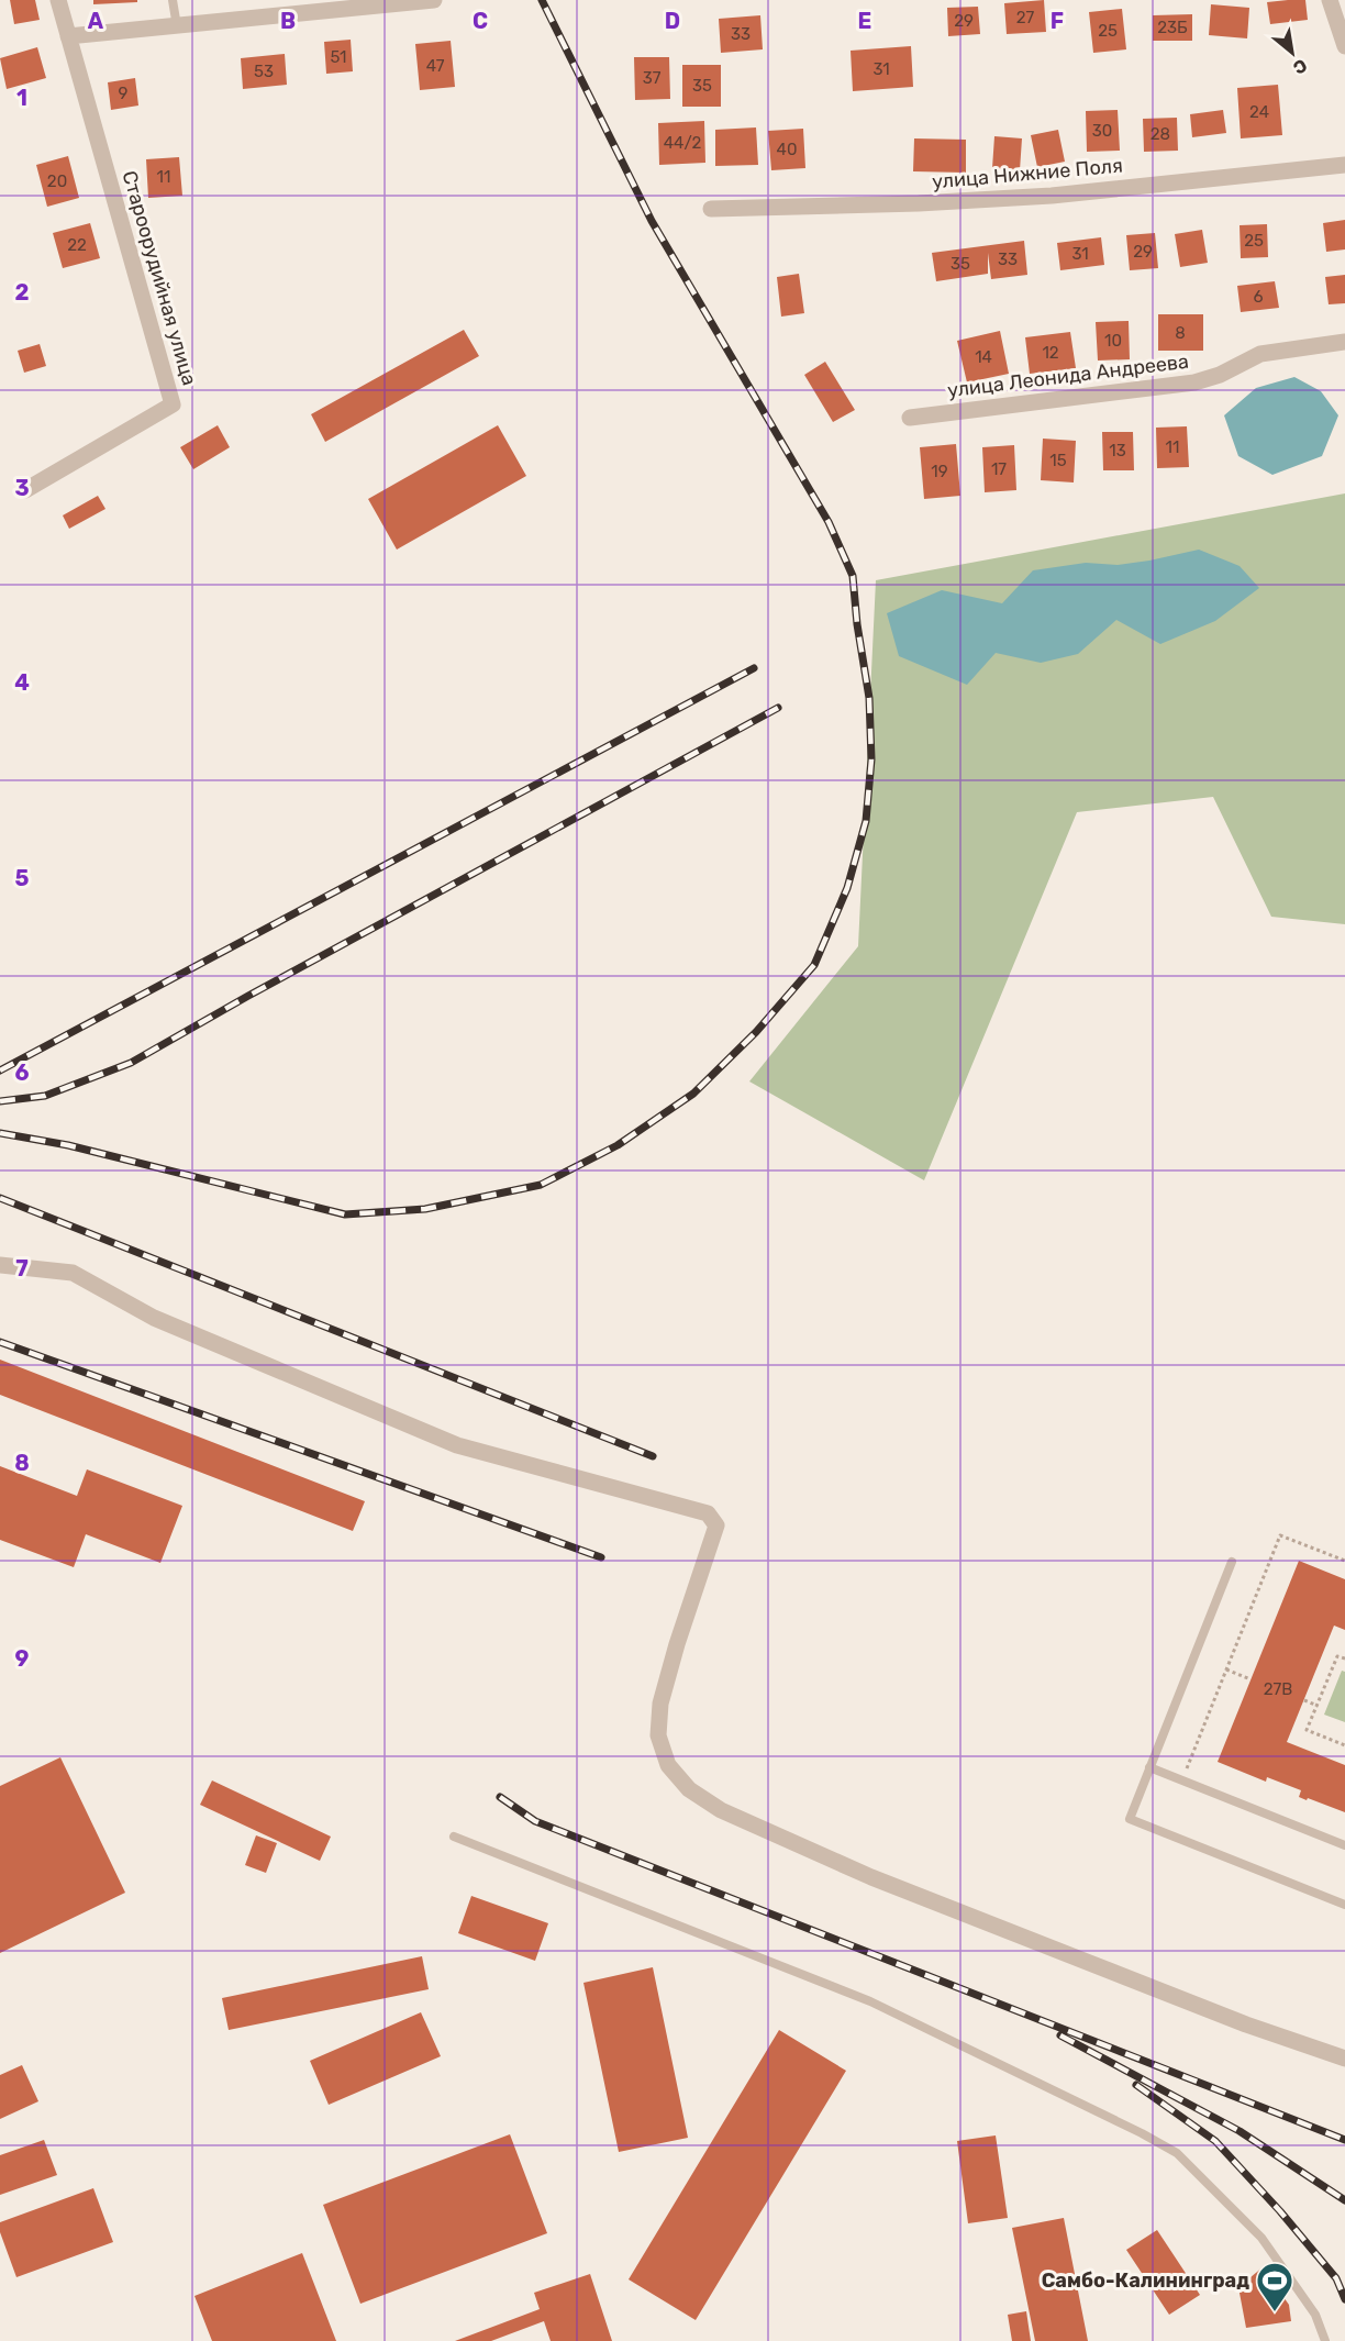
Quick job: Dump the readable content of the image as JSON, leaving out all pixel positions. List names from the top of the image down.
{
  "streets": {
    "street": ["улица Нижние Поля", "Староорудийная улица", "улица Леонида Андреева"]
  },
  "places": {
    "sports": ["Самбо-Калининград"]
  },
  "house_numbers": [
    "27",
    "29",
    "23Б",
    "25",
    "33",
    "51",
    "47",
    "31",
    "53",
    "37",
    "35",
    "9",
    "24",
    "30",
    "28",
    "44/2",
    "40",
    "11",
    "20",
    "25",
    "22",
    "29",
    "31",
    "33",
    "35",
    "6",
    "8",
    "10",
    "12",
    "14",
    "11",
    "13",
    "15",
    "17",
    "19",
    "27В"
  ],
  "north": "bottom right",
  "grid": {
    "columns": [
      "A",
      "B",
      "C",
      "D",
      "E",
      "F"
    ],
    "rows": [
      "1",
      "2",
      "3",
      "4",
      "5",
      "6",
      "7",
      "8",
      "9"
    ]
  }
}
